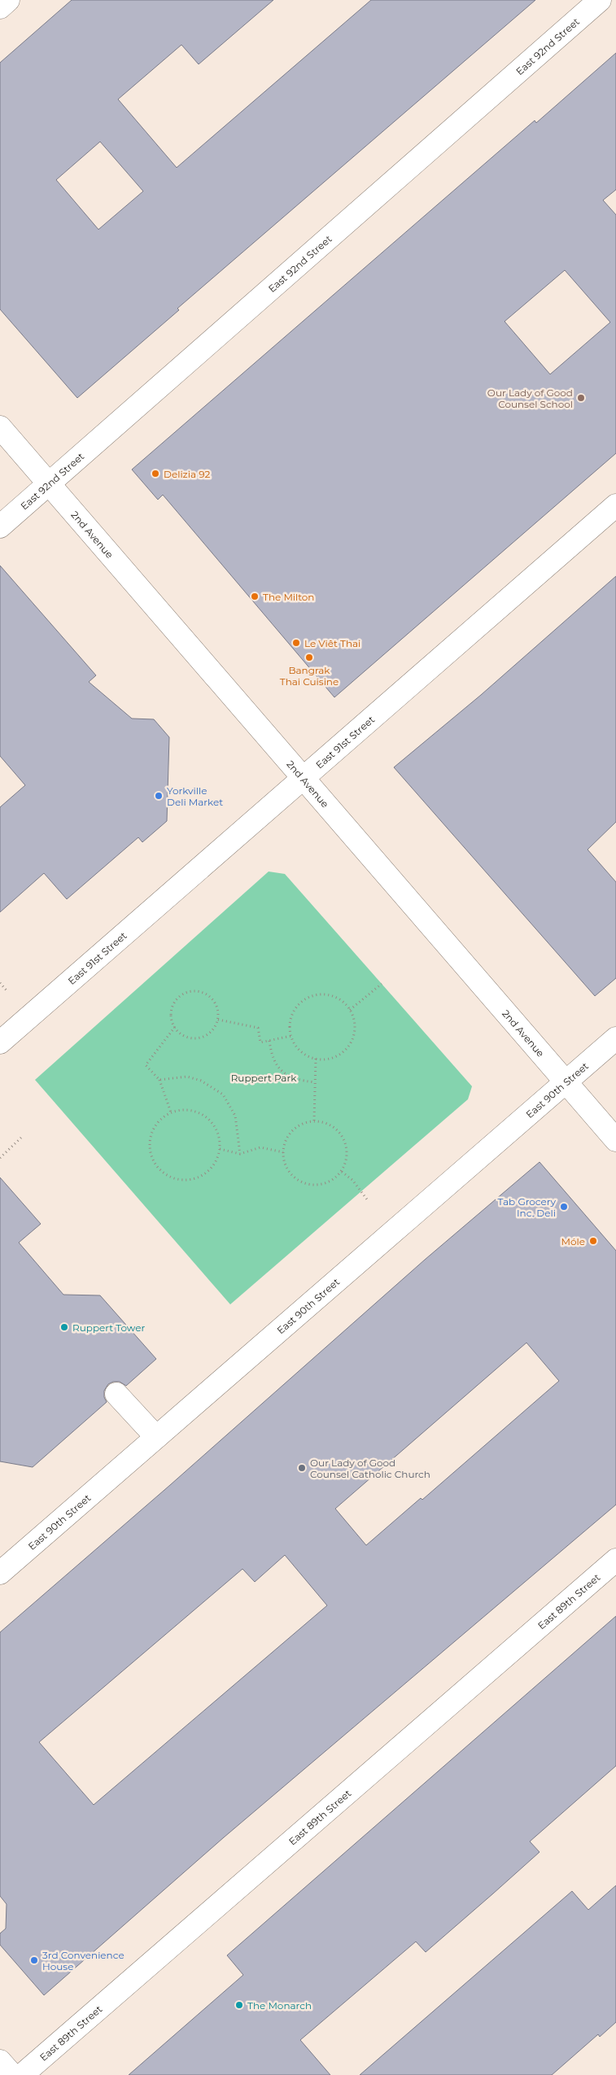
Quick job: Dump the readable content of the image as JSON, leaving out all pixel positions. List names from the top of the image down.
{
  "streets": {
    "street": [
      "East 92nd Street",
      "2nd Avenue",
      "East 91st Street",
      "East 90th Street",
      "East 89th Street"
    ]
  },
  "crossings": [
    ["East 92nd Street", "2nd Avenue"],
    ["2nd Avenue", "East 91st Street"],
    ["2nd Avenue", "East 90th Street"]
  ],
  "parks": ["Ruppert Park"],
  "places": [
    "Our Lady of Good Counsel School",
    "Delizia 92",
    "The Milton",
    "Le Viêt Thai",
    "Bangrak Thai Cuisine",
    "Yorkville Deli Market",
    "Tab Grocery Inc. Deli",
    "Móle",
    "Ruppert Tower",
    "Our Lady of Good Counsel Catholic Church",
    "3rd Convenience House",
    "The Monarch"
  ]
}
